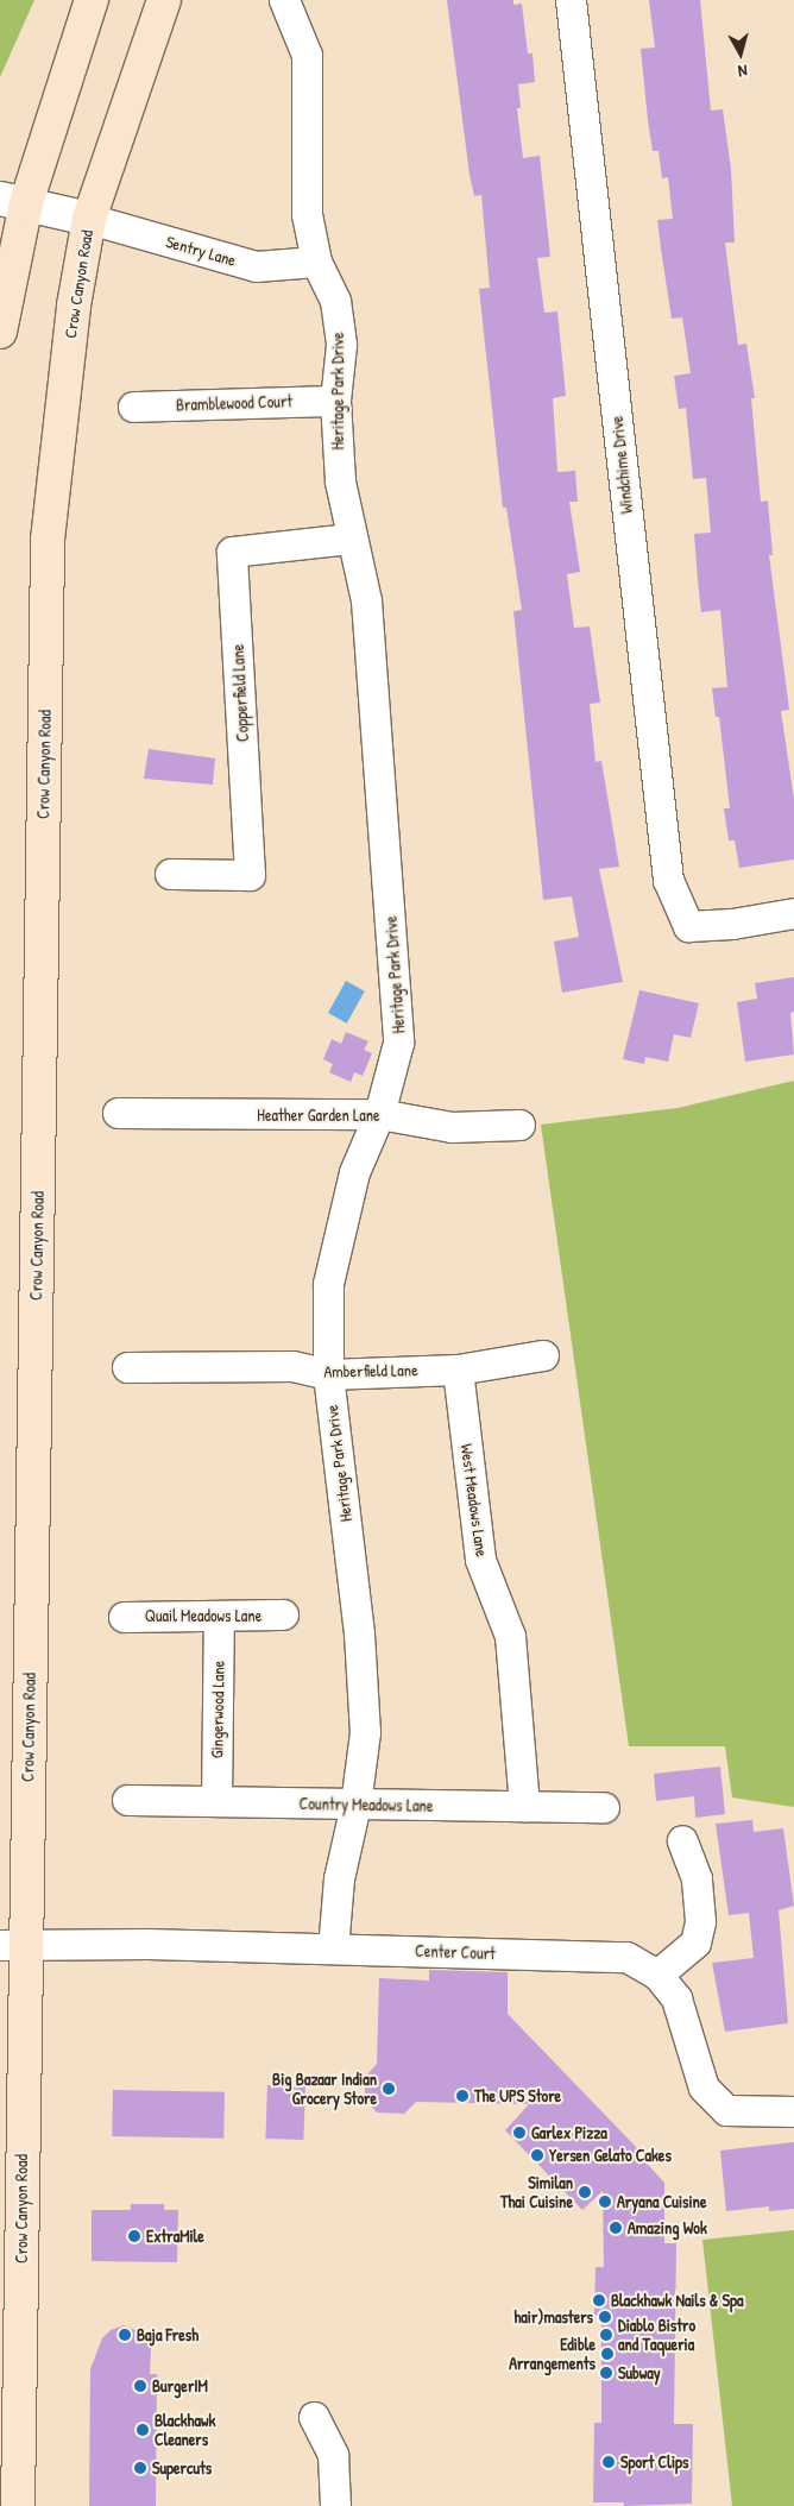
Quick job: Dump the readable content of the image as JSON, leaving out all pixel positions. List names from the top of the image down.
{
  "streets": {
    "main road": ["Crow Canyon Road"],
    "street": [
      "Sentry Lane",
      "Heritage Park Drive",
      "Bramblewood Court",
      "Windchime Drive",
      "Copperfield Lane",
      "Heather Garden Lane",
      "Amberfield Lane",
      "West Meadows Lane",
      "Quail Meadows Lane",
      "Gingerwood Lane",
      "Country Meadows Lane",
      "Center Court"
    ]
  },
  "crossings": [
    ["Sentry Lane", "Crow Canyon Road"],
    ["Sentry Lane", "Heritage Park Drive"],
    ["Crow Canyon Road", "Center Court"],
    ["Heritage Park Drive", "Bramblewood Court"],
    ["Heritage Park Drive", "Copperfield Lane"],
    ["Heritage Park Drive", "Heather Garden Lane"],
    ["Heritage Park Drive", "Amberfield Lane"],
    ["Heritage Park Drive", "Country Meadows Lane"],
    ["Heritage Park Drive", "Center Court"],
    ["Amberfield Lane", "West Meadows Lane"],
    ["West Meadows Lane", "Country Meadows Lane"],
    ["Quail Meadows Lane", "Gingerwood Lane"],
    ["Gingerwood Lane", "Country Meadows Lane"]
  ],
  "places": [
    "Big Bazaar Indian Grocery Store",
    "The UPS Store",
    "Garlex Pizza",
    "Yersen Gelato Cakes",
    "Similan Thai Cuisine",
    "Aryana Cuisine",
    "Amazing Wok",
    "ExtraMile",
    "Blackhawk Nails & Spa",
    "hair)masters",
    "Baja Fresh",
    "Diablo Bistro and Taqueria",
    "Edible Arrangements",
    "Subway",
    "BurgerIM",
    "Blackhawk Cleaners",
    "Sport Clips",
    "Supercuts"
  ],
  "north": "bottom"
}
